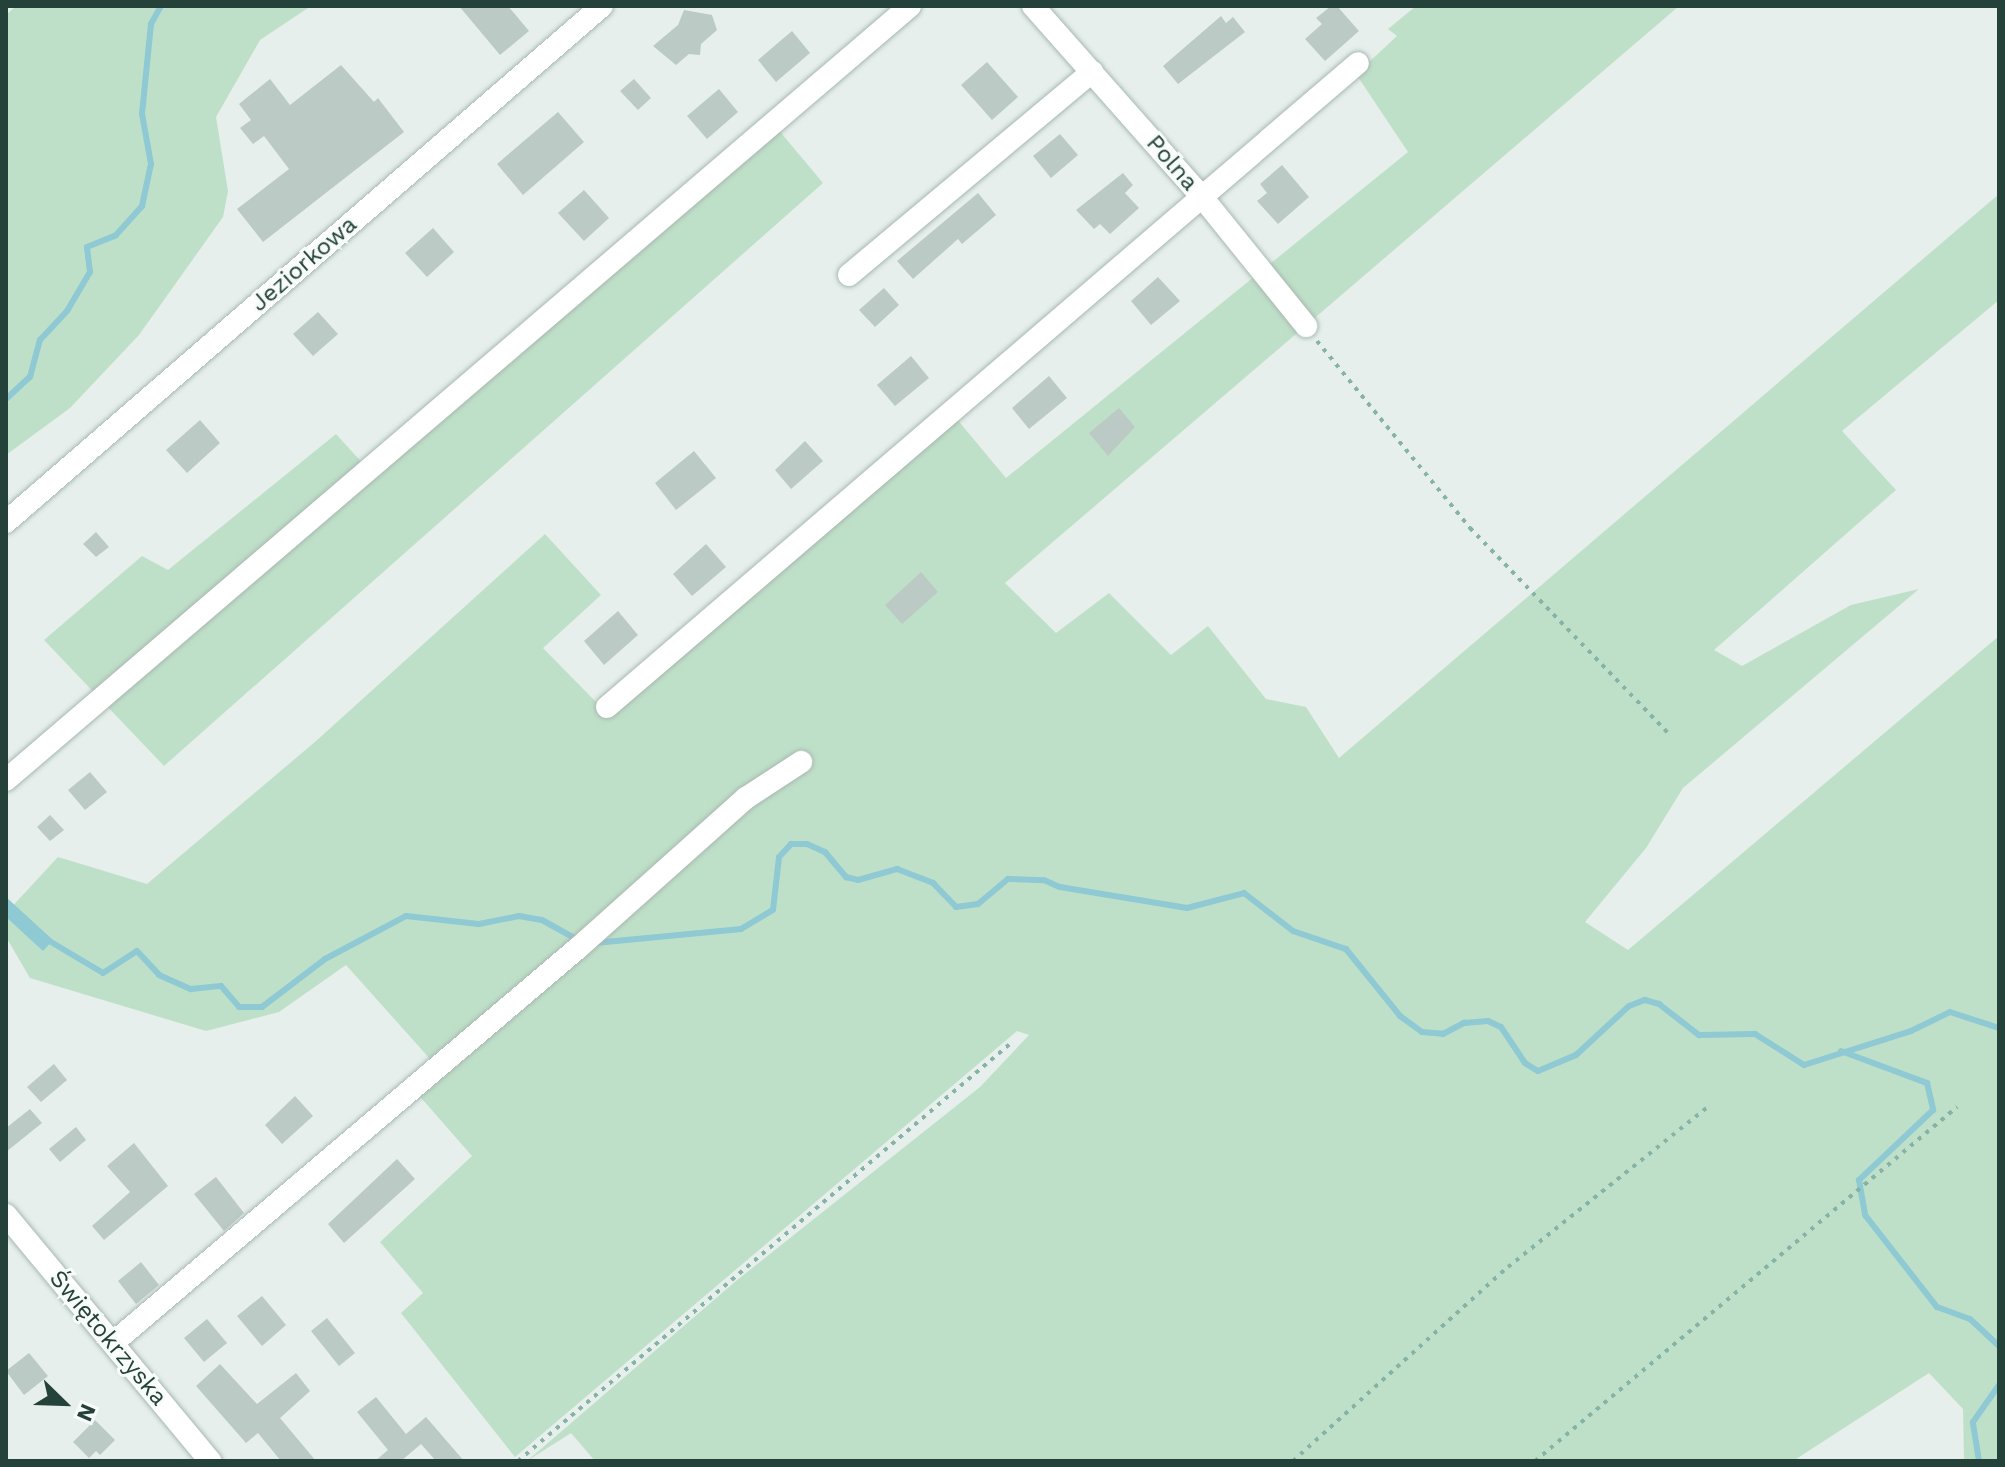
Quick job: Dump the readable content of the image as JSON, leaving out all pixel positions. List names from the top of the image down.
{
  "streets": {
    "street": ["Polna", "Jeziorkowa", "Świętokrzyska"]
  },
  "north": "bottom right"
}
